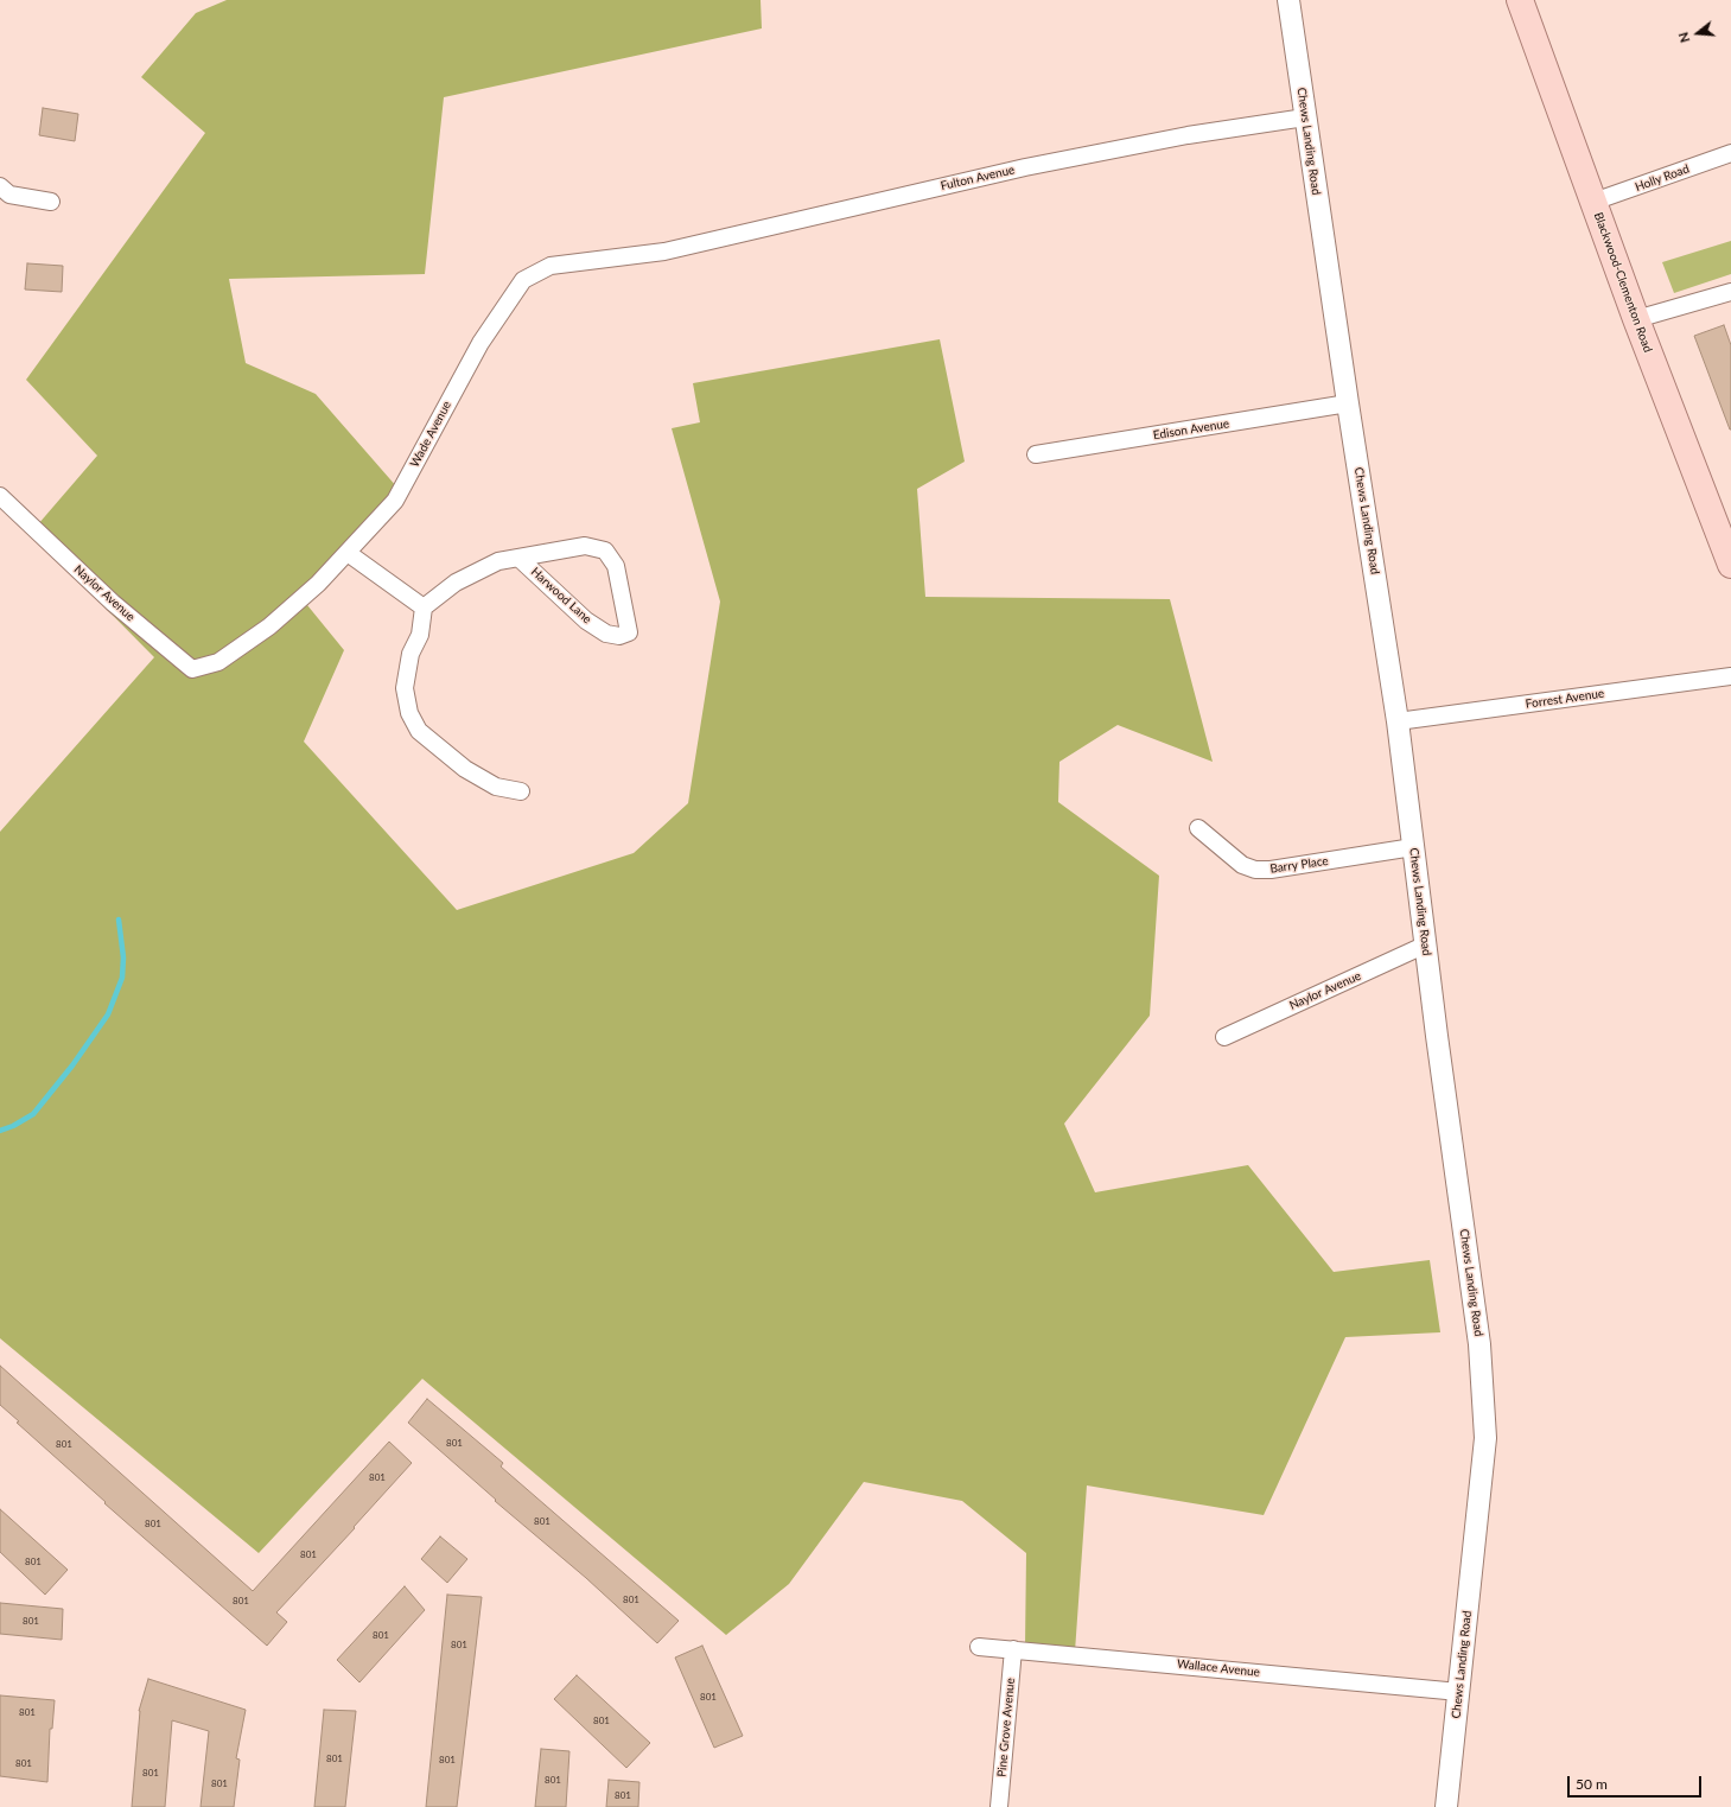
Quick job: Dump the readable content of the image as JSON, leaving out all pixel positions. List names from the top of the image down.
{
  "streets": {
    "main road": ["Blackwood-Clementon Road"],
    "street": [
      "Chews Landing Road",
      "Fulton Avenue",
      "Holly Road",
      "Edison Avenue",
      "Wade Avenue",
      "Naylor Avenue",
      "Harwood Lane",
      "Forrest Avenue",
      "Barry Place",
      "Wallace Avenue",
      "Pine Grove Avenue"
    ]
  },
  "crossings": [
    ["Chews Landing Road", "Fulton Avenue"],
    ["Chews Landing Road", "Edison Avenue"],
    ["Chews Landing Road", "Naylor Avenue"],
    ["Chews Landing Road", "Forrest Avenue"],
    ["Chews Landing Road", "Barry Place"],
    ["Chews Landing Road", "Wallace Avenue"],
    ["Fulton Avenue", "Wade Avenue"],
    ["Holly Road", "Blackwood-Clementon Road"],
    ["Wade Avenue", "Naylor Avenue"],
    ["Wallace Avenue", "Pine Grove Avenue"]
  ],
  "house_numbers": [
    "801",
    "801",
    "801",
    "801",
    "801",
    "801",
    "801",
    "801",
    "801",
    "801",
    "801",
    "801",
    "801",
    "801",
    "801",
    "801",
    "801",
    "801",
    "801",
    "801",
    "801",
    "801"
  ],
  "scale_bar": "50 m",
  "north": "left"
}
